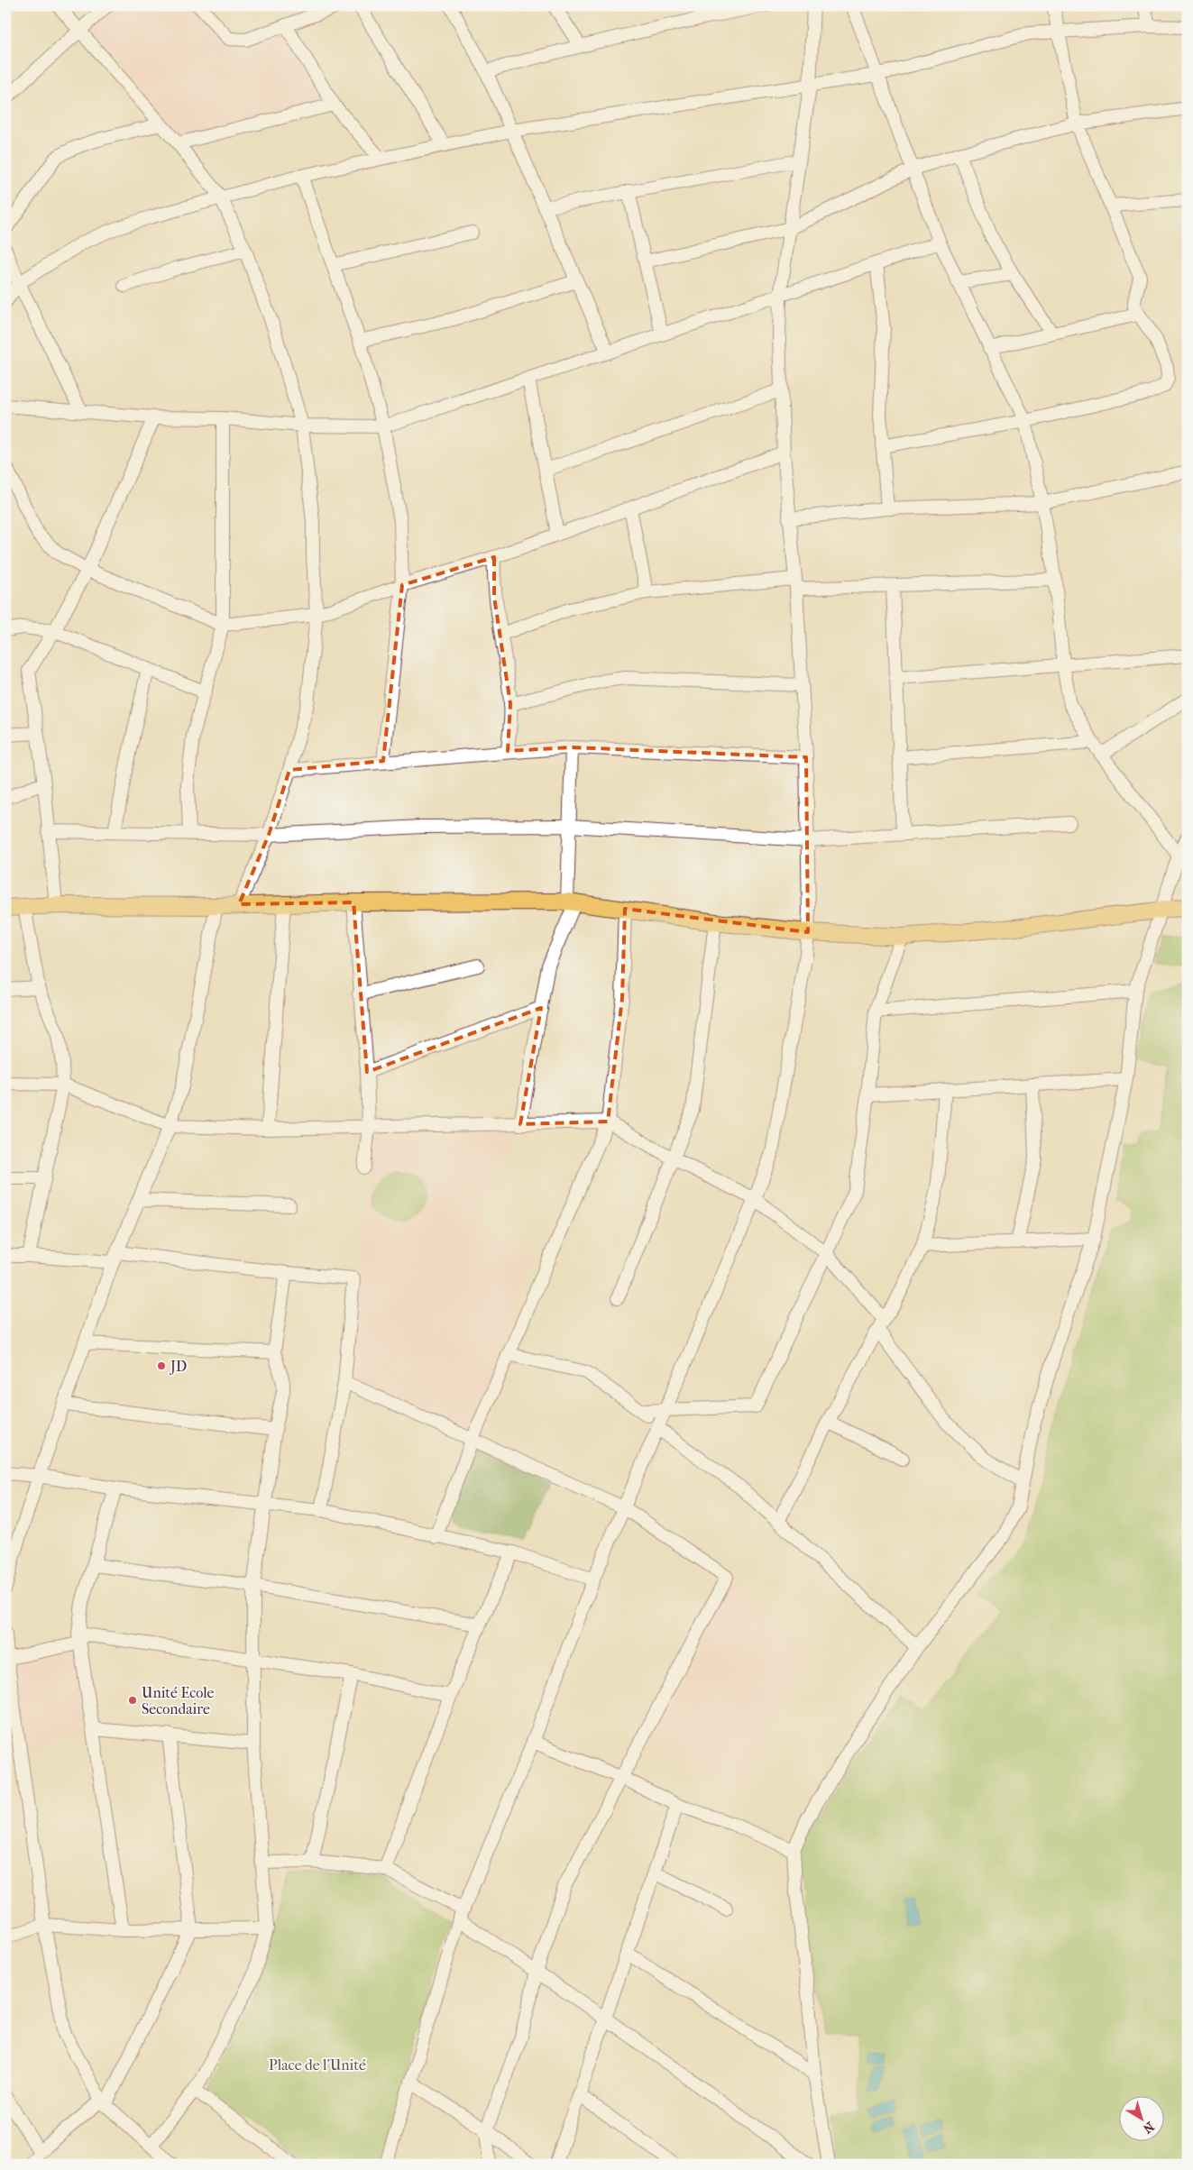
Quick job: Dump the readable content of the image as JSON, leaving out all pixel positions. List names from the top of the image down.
{
  "parks": ["Place de l'Unité"],
  "places": ["JD", "Unité Ecole Secondaire"],
  "north": "bottom right"
}
